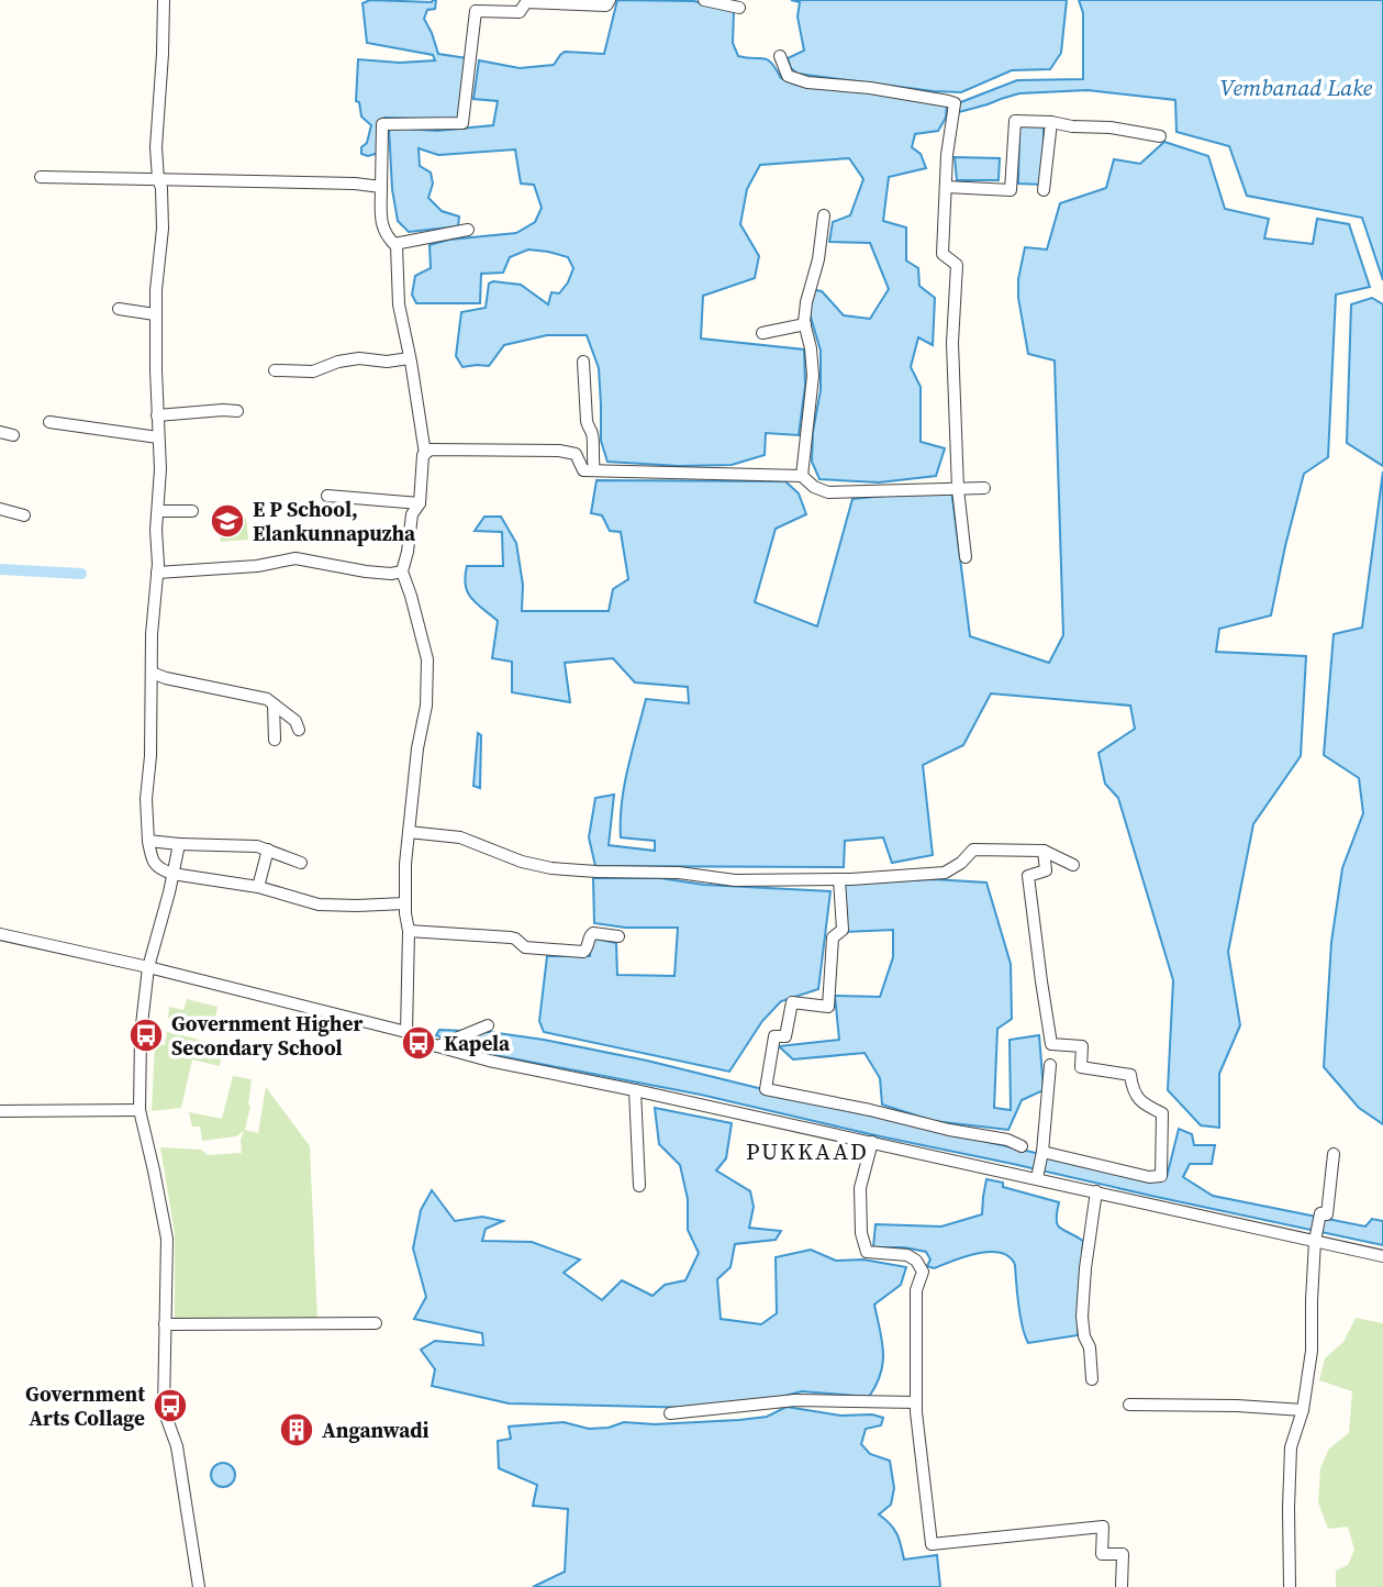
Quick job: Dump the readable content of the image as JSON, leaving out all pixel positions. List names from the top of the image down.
{
  "districts": ["PUKKAAD"],
  "water": ["Vembanad Lake"],
  "places": {
    "school or university": ["E P School, Elankunnapuzha"],
    "bus stop": ["Government Higher Secondary School", "Kapela", "Government Arts Collage"],
    "building": ["Anganwadi"]
  }
}
